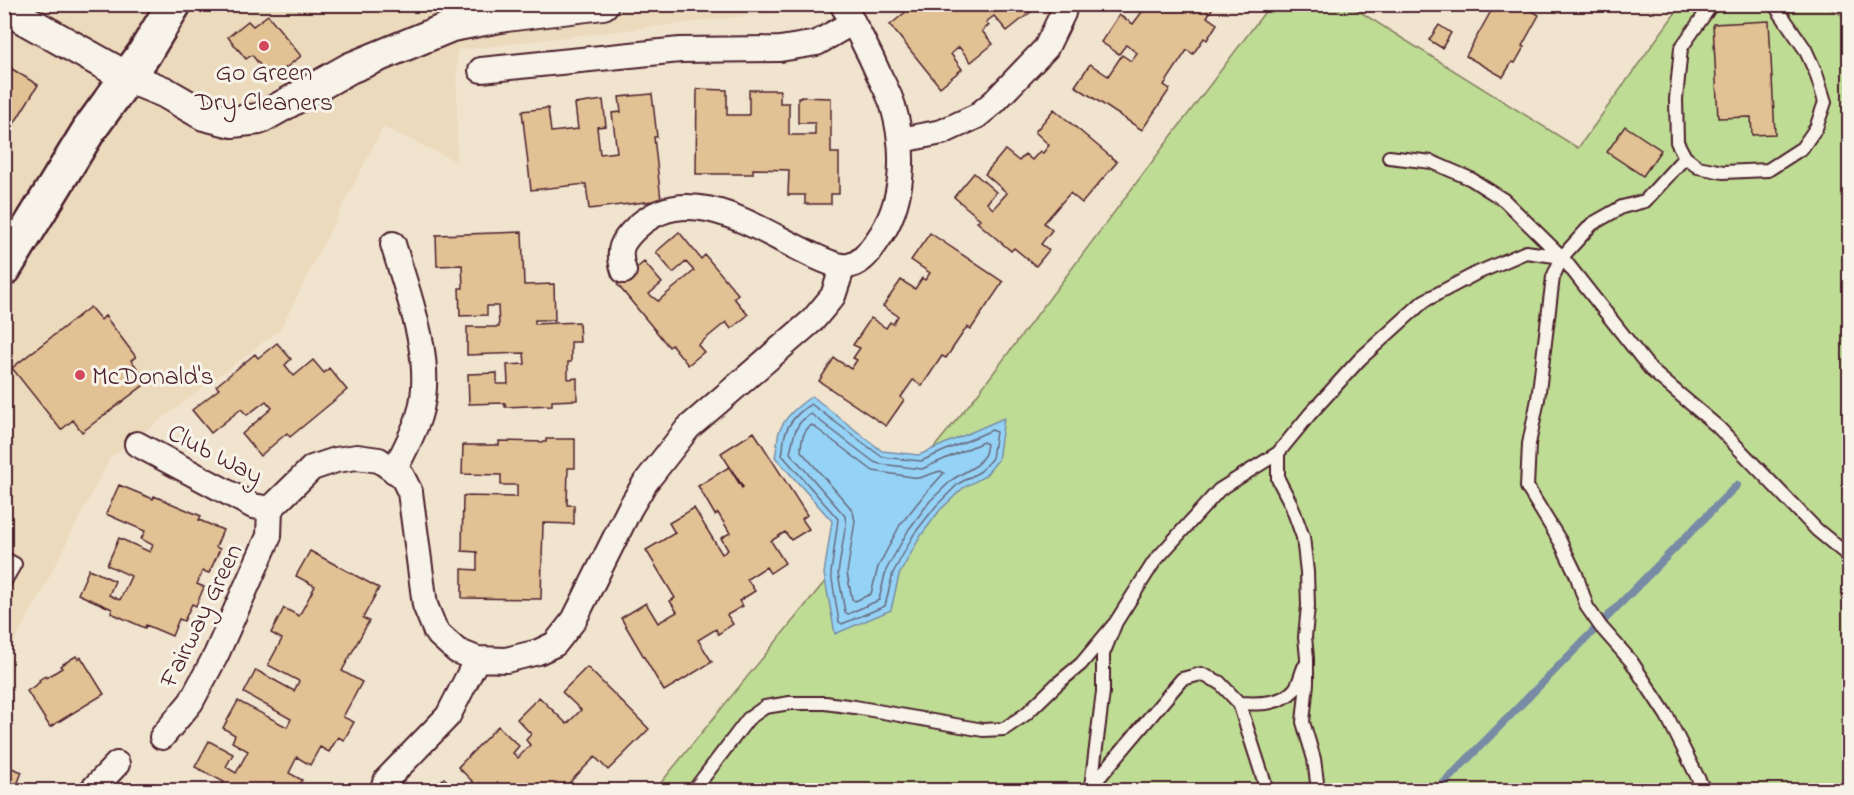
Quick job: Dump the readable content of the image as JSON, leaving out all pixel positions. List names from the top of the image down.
{
  "streets": {
    "street": ["Club Way", "Fairway Green"]
  },
  "crossings": [
    ["Club Way", "Fairway Green"]
  ],
  "places": ["Go Green Dry Cleaners", "McDonald's"]
}
